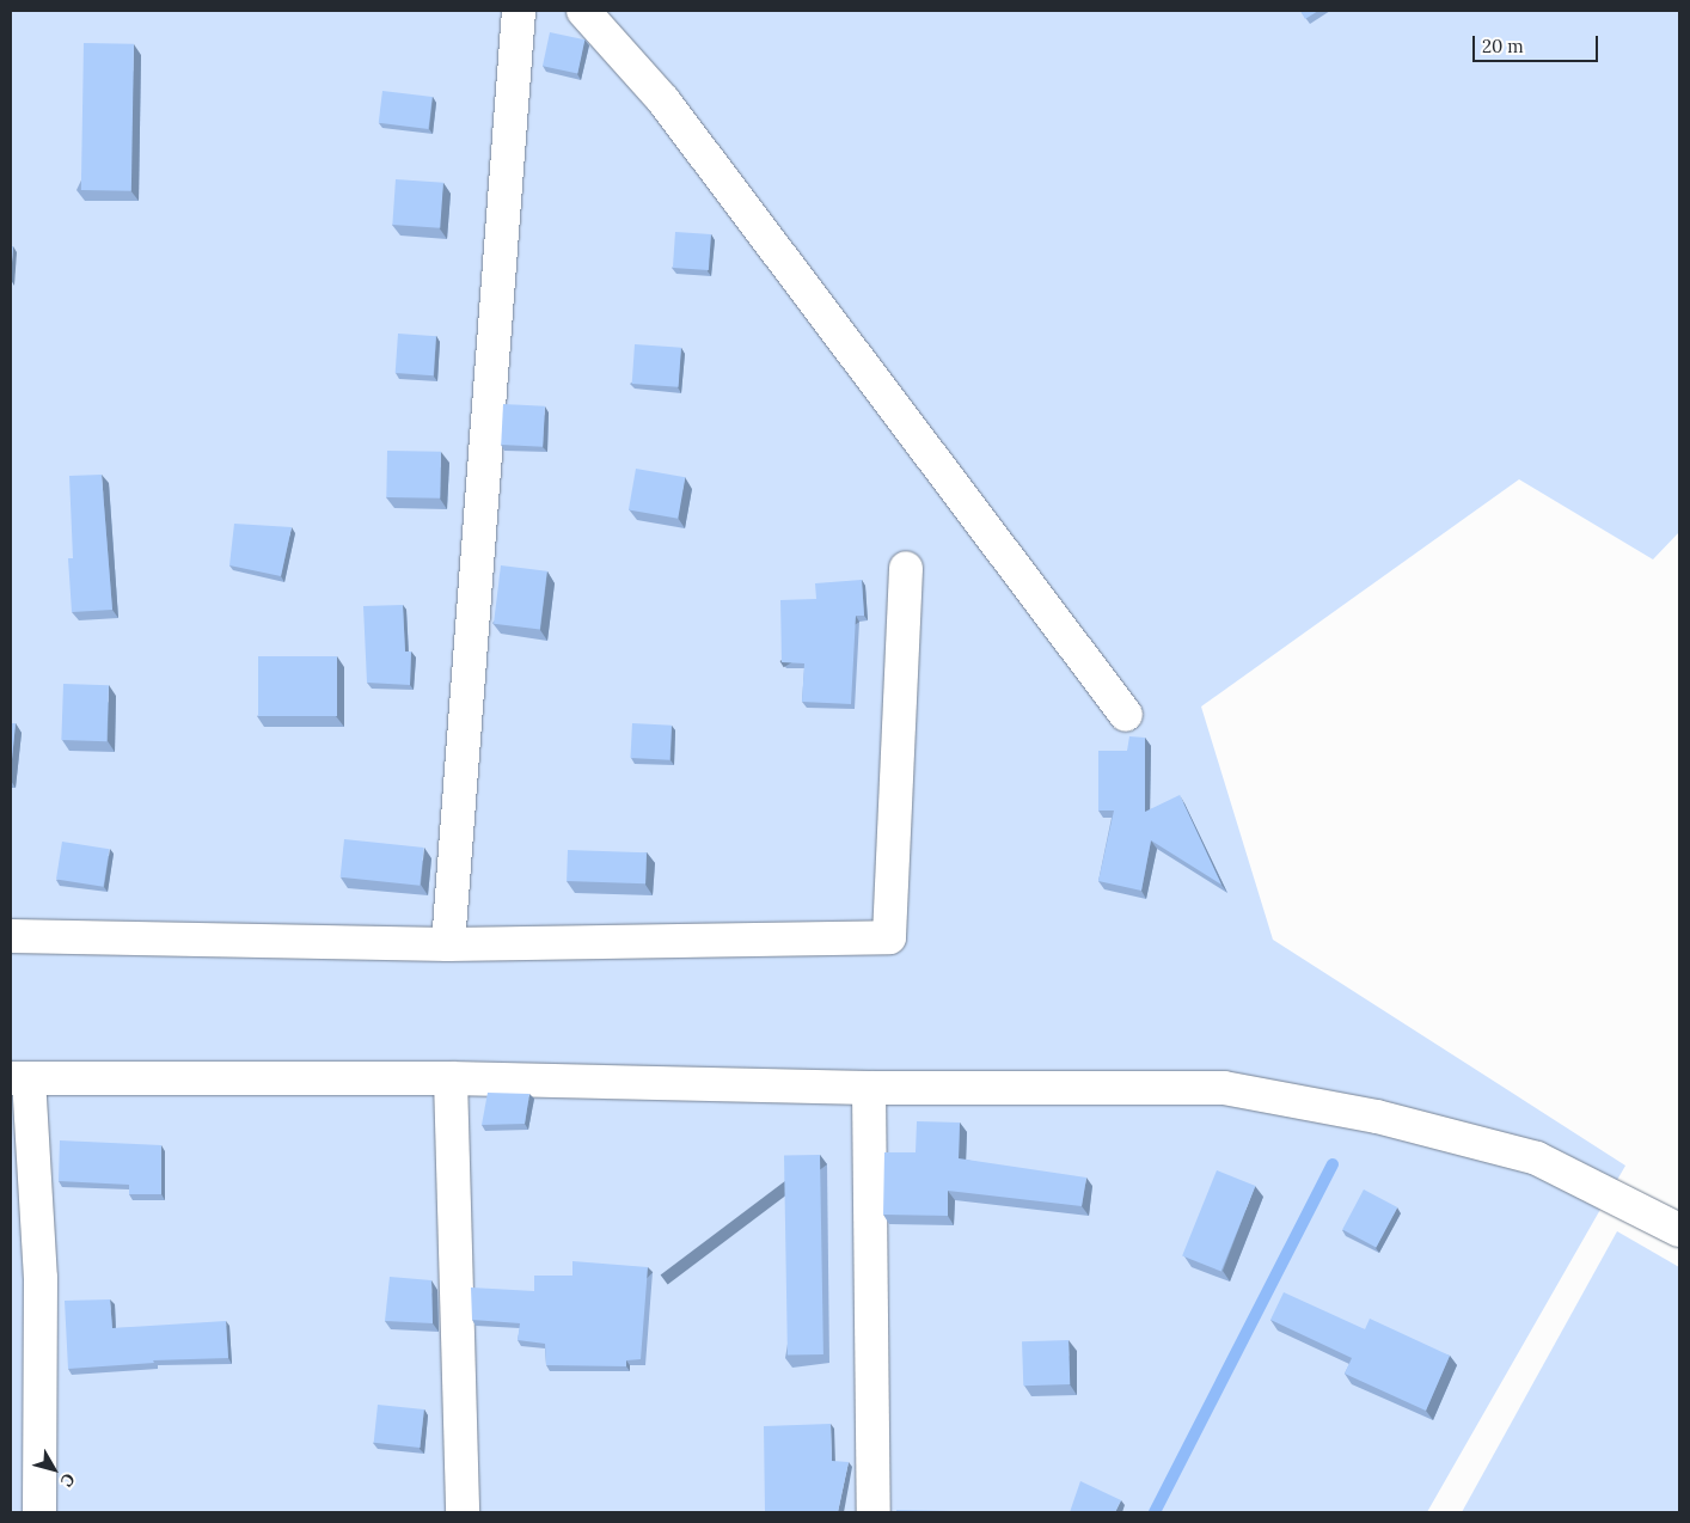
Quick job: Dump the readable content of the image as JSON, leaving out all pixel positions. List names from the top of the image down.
{
  "scale_bar": "20 m",
  "north": "bottom right"
}
